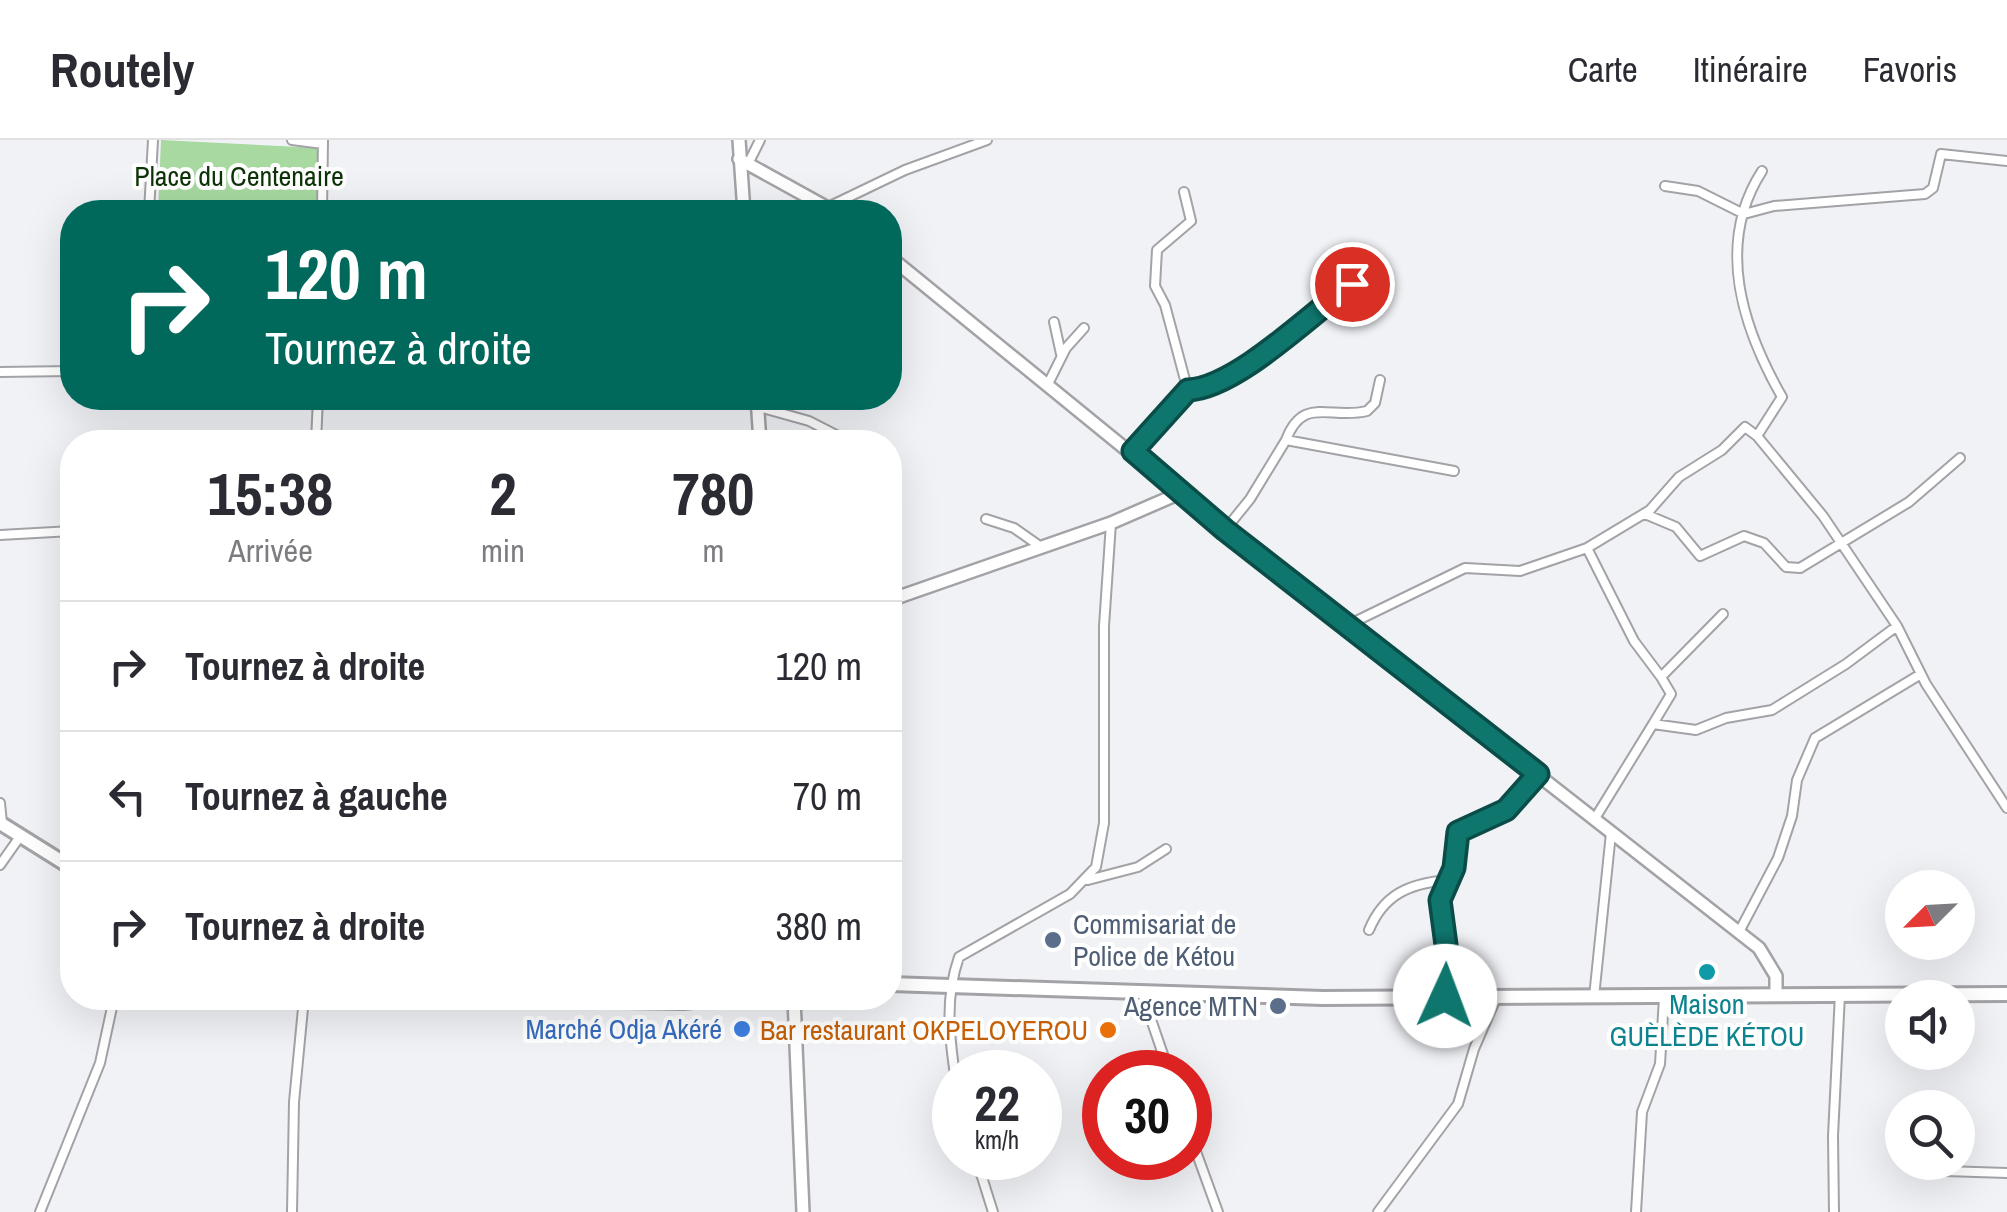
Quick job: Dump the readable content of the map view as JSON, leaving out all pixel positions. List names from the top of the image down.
{
  "parks": ["Place du Centenaire"],
  "places": [
    "Commisariat de Police de Kétou",
    "Maison GUÈLÈDE KÉTOU",
    "Agence MTN",
    "Marché Odja Akéré",
    "Bar restaurant OKPELOYEROU"
  ],
  "north": "bottom left",
  "page": {
    "header": "Routely",
    "nav": ["Carte", "Itinéraire", "Favoris"],
    "turn": ["120 m", "Tournez à droite"],
    "eta": [
      "15:38",
      "Arrivée",
      "2",
      "min",
      "780",
      "m"
    ],
    "list": [
      {
        "name": "Tournez à droite",
        "value": "120 m"
      },
      {
        "name": "Tournez à gauche",
        "value": "70 m"
      },
      {
        "name": "Tournez à droite",
        "value": "380 m"
      }
    ],
    "speed": "22 km/h",
    "limit": "30"
  }
}
